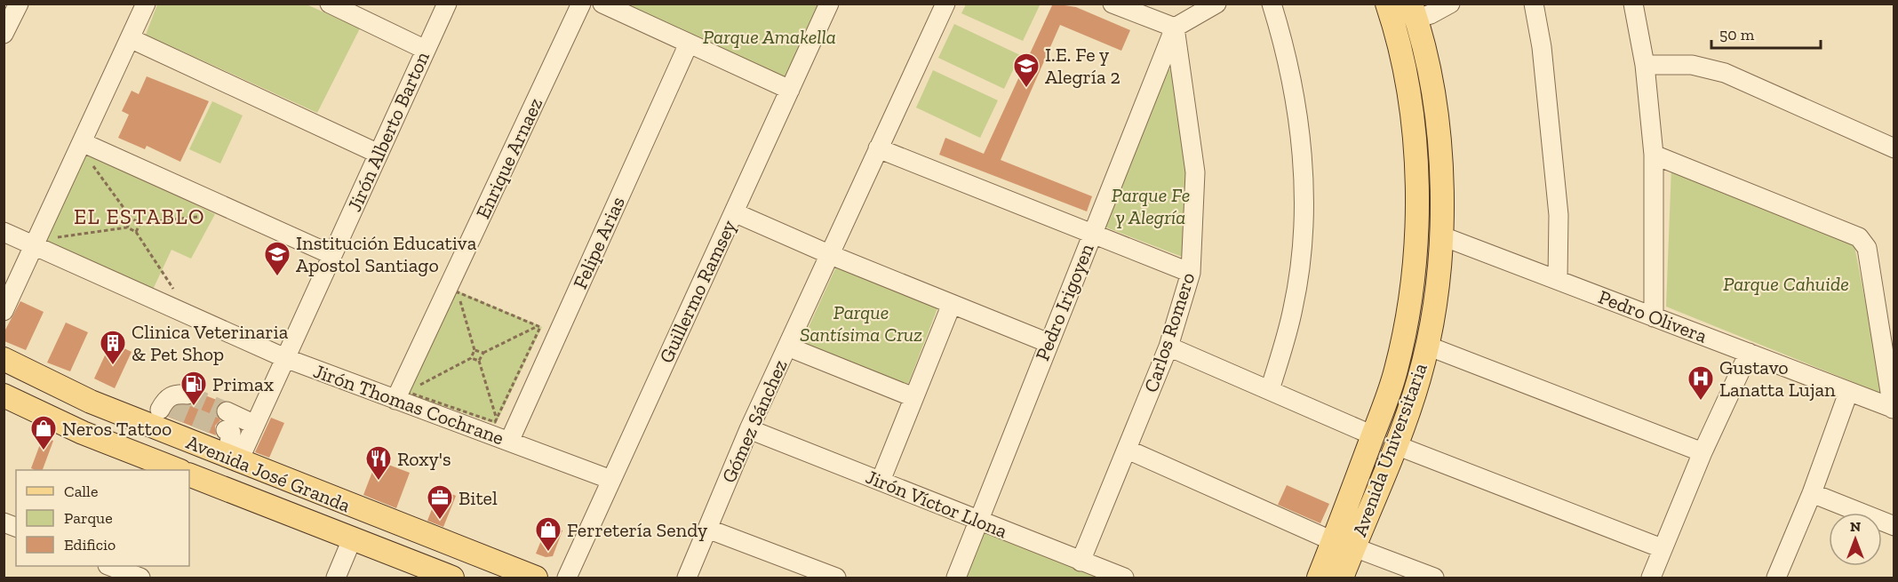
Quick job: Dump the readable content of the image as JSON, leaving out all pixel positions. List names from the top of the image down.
{
  "streets": {
    "main road": ["Avenida Universitaria", "Avenida José Granda"],
    "street": [
      "Jirón Alberto Barton",
      "Enrique Arnaez",
      "Felipe Arias",
      "Guillermo Ramsey",
      "Pedro Irigoyen",
      "Pedro Olivera",
      "Carlos Romero",
      "Jirón Thomas Cochrane",
      "Gómez Sánchez",
      "Jirón Víctor Llona"
    ]
  },
  "crossings": [
    ["Jirón Alberto Barton", "Jirón Thomas Cochrane"],
    ["Jirón Alberto Barton", "Avenida José Granda"],
    ["Enrique Arnaez", "Jirón Thomas Cochrane"],
    ["Felipe Arias", "Jirón Thomas Cochrane"],
    ["Guillermo Ramsey", "Jirón Thomas Cochrane"],
    ["Pedro Irigoyen", "Carlos Romero"],
    ["Pedro Irigoyen", "Jirón Víctor Llona"],
    ["Pedro Olivera", "Avenida Universitaria"],
    ["Carlos Romero", "Jirón Víctor Llona"],
    ["Gómez Sánchez", "Jirón Víctor Llona"]
  ],
  "districts": ["EL ESTABLO"],
  "parks": [
    "Parque Amakella",
    "Parque Fe y Alegría",
    "Parque Cahuide",
    "Parque Santísima Cruz"
  ],
  "places": {
    "school or university": ["I.E. Fe y Alegría 2", "Institución Educativa Apostol Santiago"],
    "building": ["Clinica Veterinaria & Pet Shop"],
    "hospital": ["Gustavo Lanatta Lujan"],
    "fuel station": ["Primax"],
    "shop": ["Neros Tattoo", "Ferretería Sendy"],
    "restaurant": ["Roxy's"],
    "office": ["Bitel"]
  },
  "legend": ["Calle", "Parque", "Edificio"],
  "scale_bar": "50 m",
  "north": "top"
}
